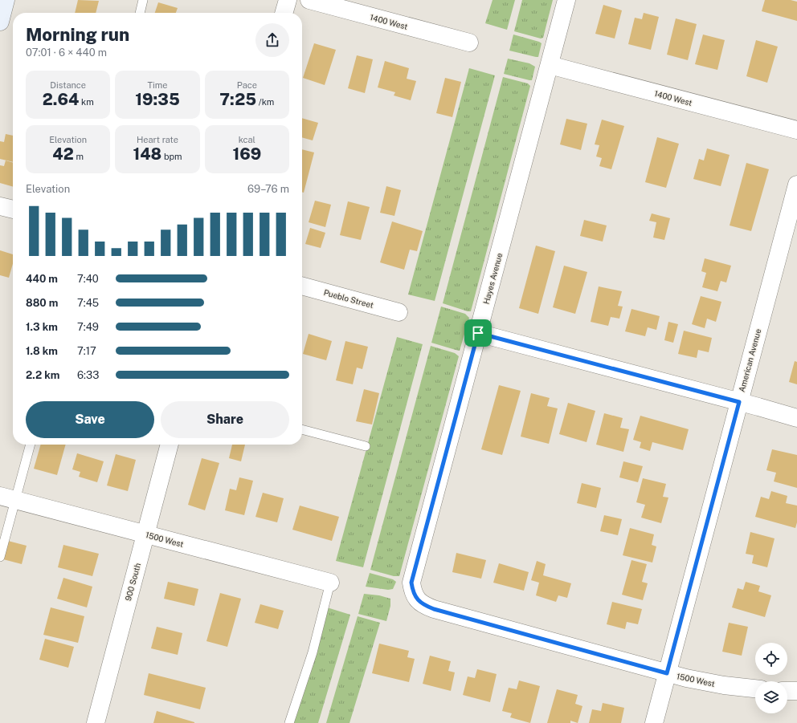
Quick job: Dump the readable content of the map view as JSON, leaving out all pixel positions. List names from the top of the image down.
{
  "streets": {
    "street": [
      "1400 West",
      "Hayes Avenue",
      "Pueblo Street",
      "American Avenue",
      "1500 West",
      "900 South"
    ]
  },
  "crossings": [
    ["1400 West", "Hayes Avenue"],
    ["Hayes Avenue", "1500 West"],
    ["American Avenue", "1500 West"],
    ["1500 West", "900 South"]
  ],
  "page": {
    "heading": ["Morning run", "07:01 · 6 × 440 m"],
    "stats": [
      ["Distance", "2.64 km"],
      ["Time", "19:35"],
      ["Pace", "7:25 /km"],
      ["Elevation", "42 m"],
      ["Heart rate", "148 bpm"],
      ["kcal", "169"]
    ],
    "chart": ["Elevation", "69–76 m"],
    "list": [
      {
        "name": "440 m",
        "note": "7:40"
      },
      {
        "name": "880 m",
        "note": "7:45"
      },
      {
        "name": "1.3 km",
        "note": "7:49"
      },
      {
        "name": "1.8 km",
        "note": "7:17"
      },
      {
        "name": "2.2 km",
        "note": "6:33"
      }
    ],
    "buttons": ["Save", "Share"]
  }
}
